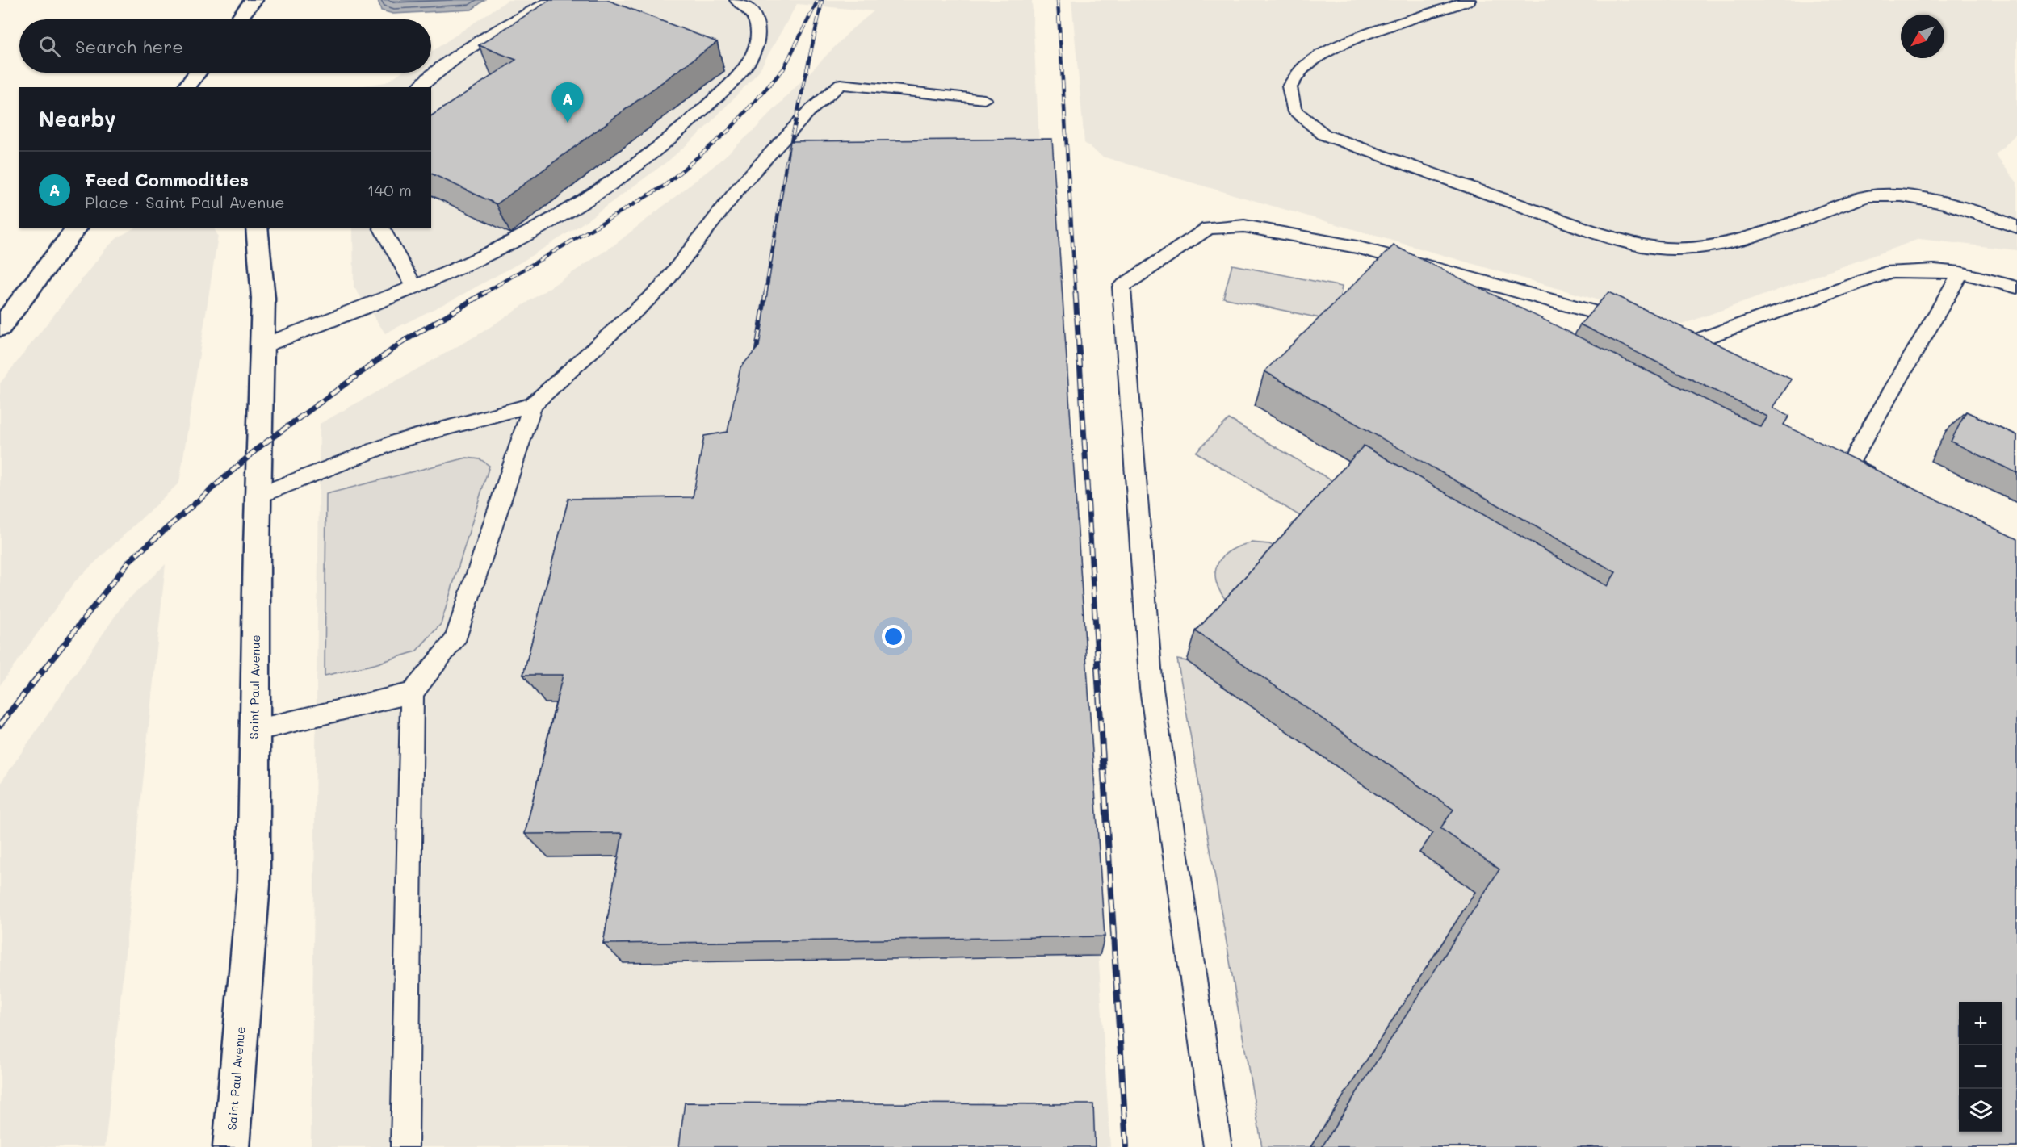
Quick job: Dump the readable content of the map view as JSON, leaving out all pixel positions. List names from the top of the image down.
{
  "streets": {
    "street": ["Saint Paul Avenue"]
  },
  "north": "bottom left",
  "page": {
    "search": "Search here",
    "pins": "A",
    "heading": "Nearby",
    "list": [
      {
        "mark": "A",
        "name": "Feed Commodities",
        "note": "Place · Saint Paul Avenue",
        "value": "140 m"
      }
    ],
    "map_buttons": ["+", "−"]
  }
}
